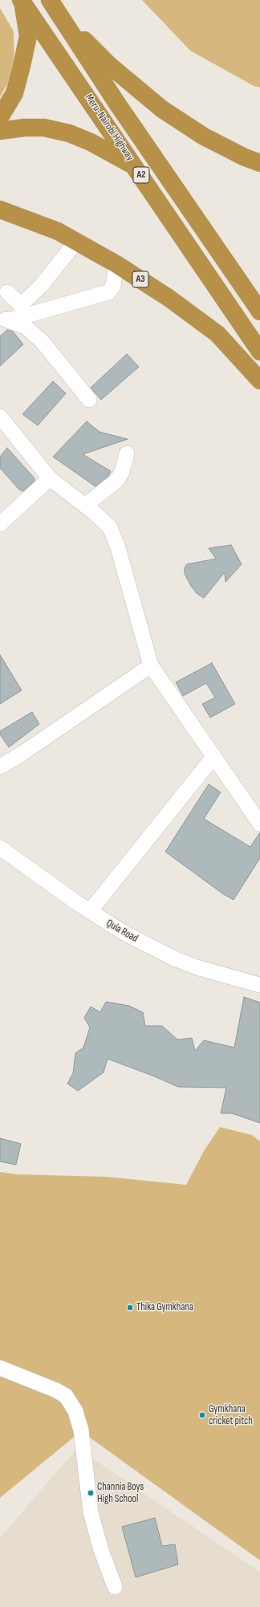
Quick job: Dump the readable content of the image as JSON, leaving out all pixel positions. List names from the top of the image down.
{
  "streets": {
    "highway": ["Meru-Nairobi Highway", "A2", "A3"],
    "street": ["Quia Road"]
  },
  "places": ["Thika Gymkhana", "Gymkhana cricket pitch", "Channia Boys High School"]
}
